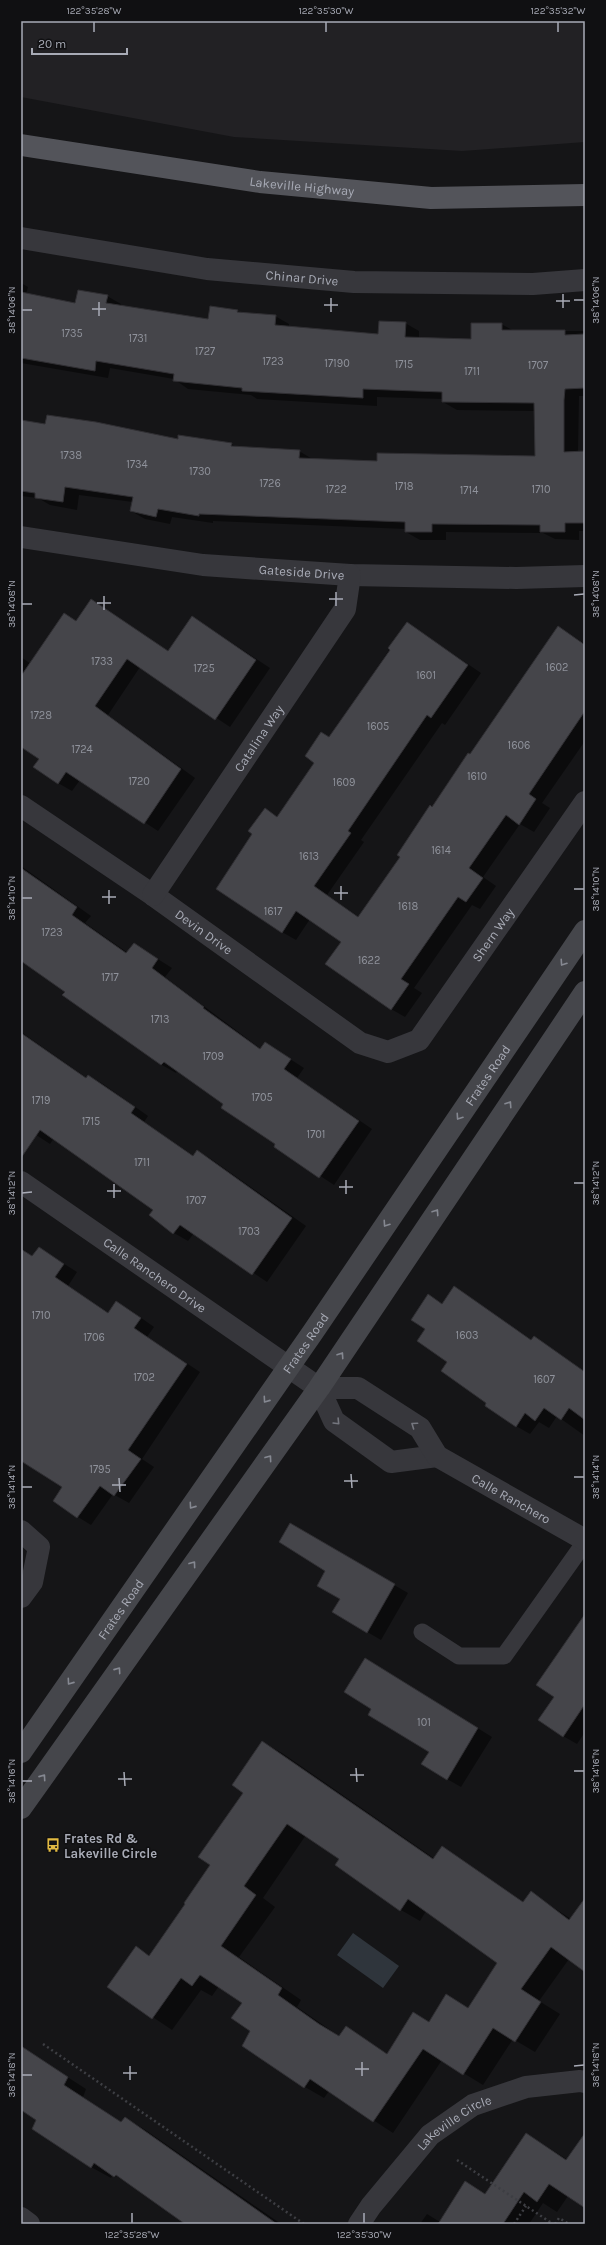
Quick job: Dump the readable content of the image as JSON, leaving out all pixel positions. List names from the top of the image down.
{
  "streets": {
    "main road": ["Lakeville Highway"],
    "street": [
      "Chinar Drive",
      "Gateside Drive",
      "Catalina Way",
      "Devin Drive",
      "Shern Way",
      "Frates Road",
      "Calle Ranchero Drive",
      "Calle Ranchero",
      "Lakeville Circle"
    ]
  },
  "crossings": [
    ["Gateside Drive", "Catalina Way"],
    ["Catalina Way", "Devin Drive"],
    ["Devin Drive", "Shern Way"],
    ["Frates Road", "Calle Ranchero Drive"]
  ],
  "one_way": ["Calle Ranchero"],
  "places": {
    "bus stop": ["Frates Rd & Lakeville Circle"]
  },
  "house_numbers": [
    "1735",
    "1731",
    "1727",
    "1723",
    "17190",
    "1715",
    "1707",
    "1711",
    "1738",
    "1734",
    "1730",
    "1726",
    "1718",
    "1722",
    "1710",
    "1714",
    "1733",
    "1602",
    "1725",
    "1601",
    "1728",
    "1605",
    "1606",
    "1724",
    "1610",
    "1720",
    "1609",
    "1614",
    "1613",
    "1618",
    "1617",
    "1723",
    "1622",
    "1717",
    "1713",
    "1709",
    "1705",
    "1719",
    "1715",
    "1701",
    "1711",
    "1707",
    "1703",
    "1710",
    "1603",
    "1706",
    "1702",
    "1607",
    "1795",
    "101"
  ],
  "scale_bar": "20 m",
  "coordinates": [
    "122°35'28\"W",
    "122°35'30\"W",
    "122°35'32\"W",
    "38°14'06\"N",
    "38°14'08\"N",
    "38°14'10\"N",
    "38°14'12\"N",
    "38°14'14\"N",
    "38°14'16\"N",
    "38°14'18\"N"
  ]
}
